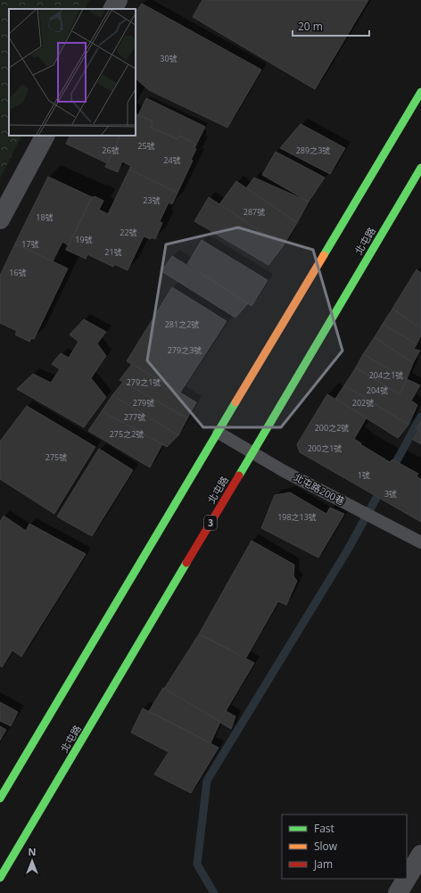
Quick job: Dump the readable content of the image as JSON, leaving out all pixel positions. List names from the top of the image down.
{
  "streets": {
    "main road": ["北屯路", "3"],
    "lane": ["北屯路200巷"]
  },
  "crossings": [
    ["北屯路", "北屯路200巷"]
  ],
  "house_numbers": [
    "30號",
    "25號",
    "26號",
    "289之3號",
    "24號",
    "23號",
    "287號",
    "18號",
    "22號",
    "19號",
    "17號",
    "21號",
    "16號",
    "281之2號",
    "279之3號",
    "204之1號",
    "279之1號",
    "204號",
    "279號",
    "202號",
    "277號",
    "200之2號",
    "275之2號",
    "200之1號",
    "275號",
    "1號",
    "3號",
    "198之13號"
  ],
  "legend": ["Fast", "Slow", "Jam"],
  "scale_bar": "20 m",
  "north": "top"
}
